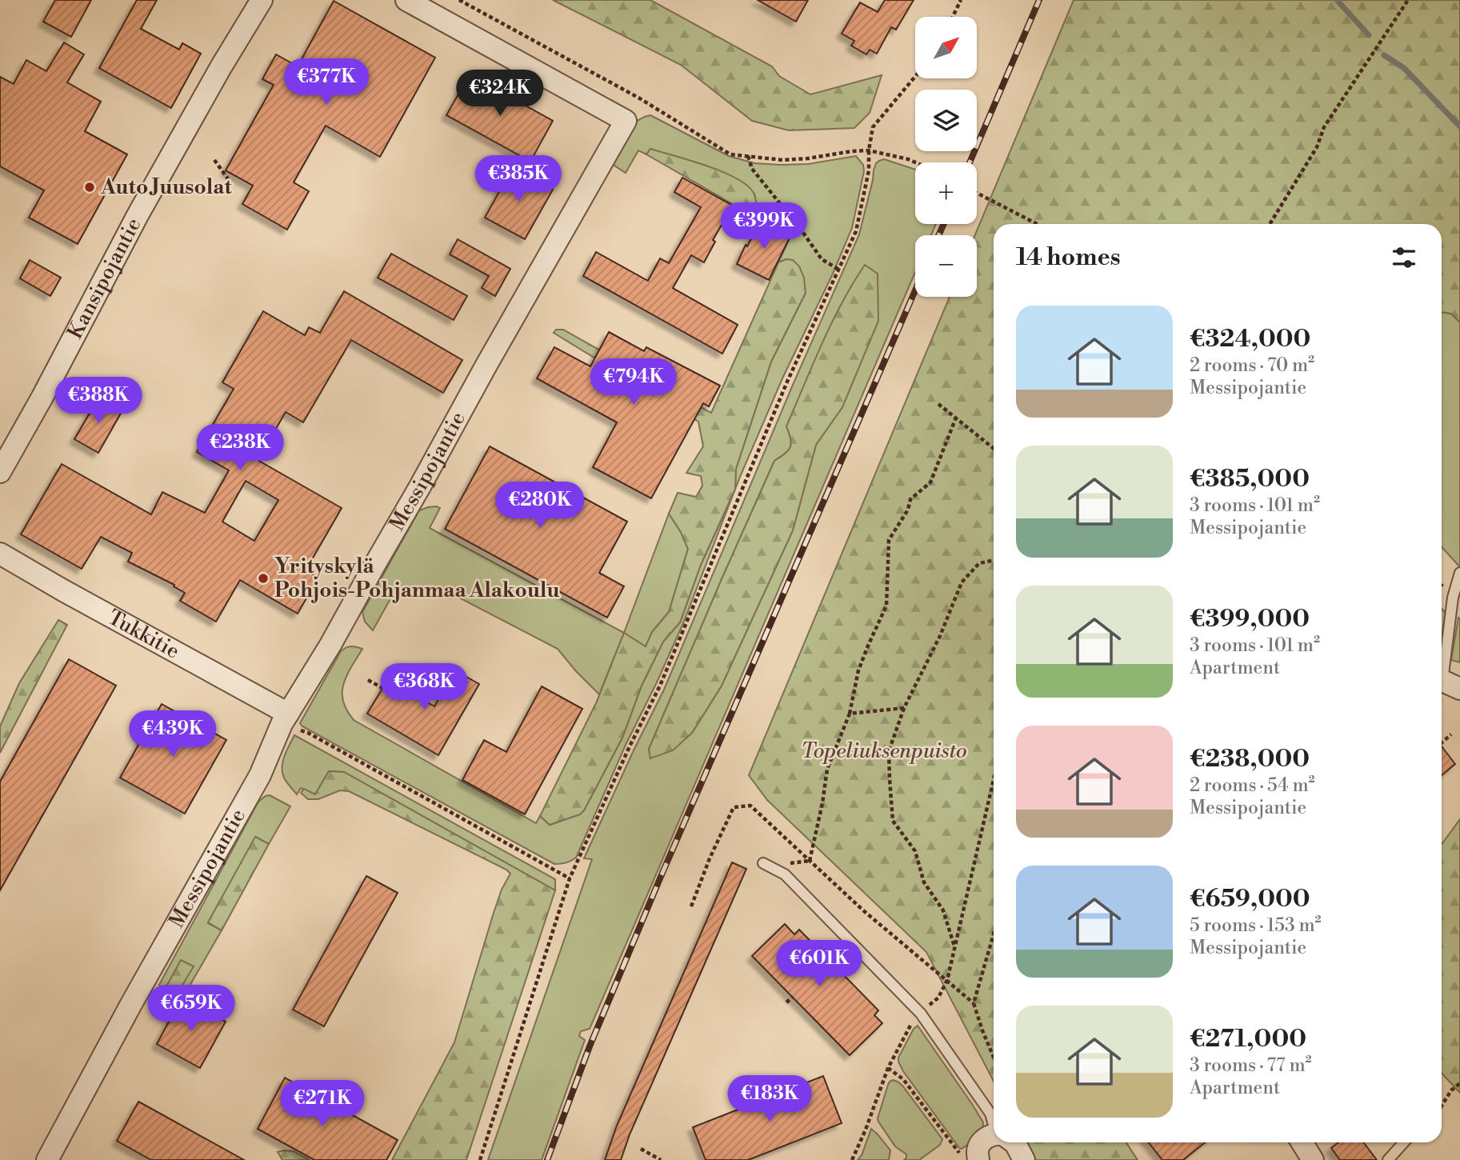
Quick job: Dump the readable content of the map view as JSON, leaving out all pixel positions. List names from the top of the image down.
{
  "streets": {
    "street": ["Kansipojantie", "Messipojantie", "Tukkitie"]
  },
  "crossings": [
    ["Messipojantie", "Tukkitie"]
  ],
  "parks": ["Topeliuksenpuisto"],
  "places": ["Auto Juusolat", "Yrityskylä Pohjois-Pohjanmaa Alakoulu"],
  "north": "top right",
  "page": {
    "map_buttons": ["+", "−"],
    "price": [
      "€377K",
      "€324K",
      "€385K",
      "€399K",
      "€794K",
      "€388K",
      "€238K",
      "€280K",
      "€368K",
      "€439K",
      "€601K",
      "€659K",
      "€183K",
      "€271K"
    ],
    "heading": "14 homes",
    "list": [
      {
        "name": "€324,000",
        "note": "2 rooms · 70 m² · Messipojantie"
      },
      {
        "name": "€385,000",
        "note": "3 rooms · 101 m² · Messipojantie"
      },
      {
        "name": "€399,000",
        "note": "3 rooms · 101 m² · Apartment"
      },
      {
        "name": "€238,000",
        "note": "2 rooms · 54 m² · Messipojantie"
      },
      {
        "name": "€659,000",
        "note": "5 rooms · 153 m² · Messipojantie"
      },
      {
        "name": "€271,000",
        "note": "3 rooms · 77 m² · Apartment"
      }
    ]
  }
}
